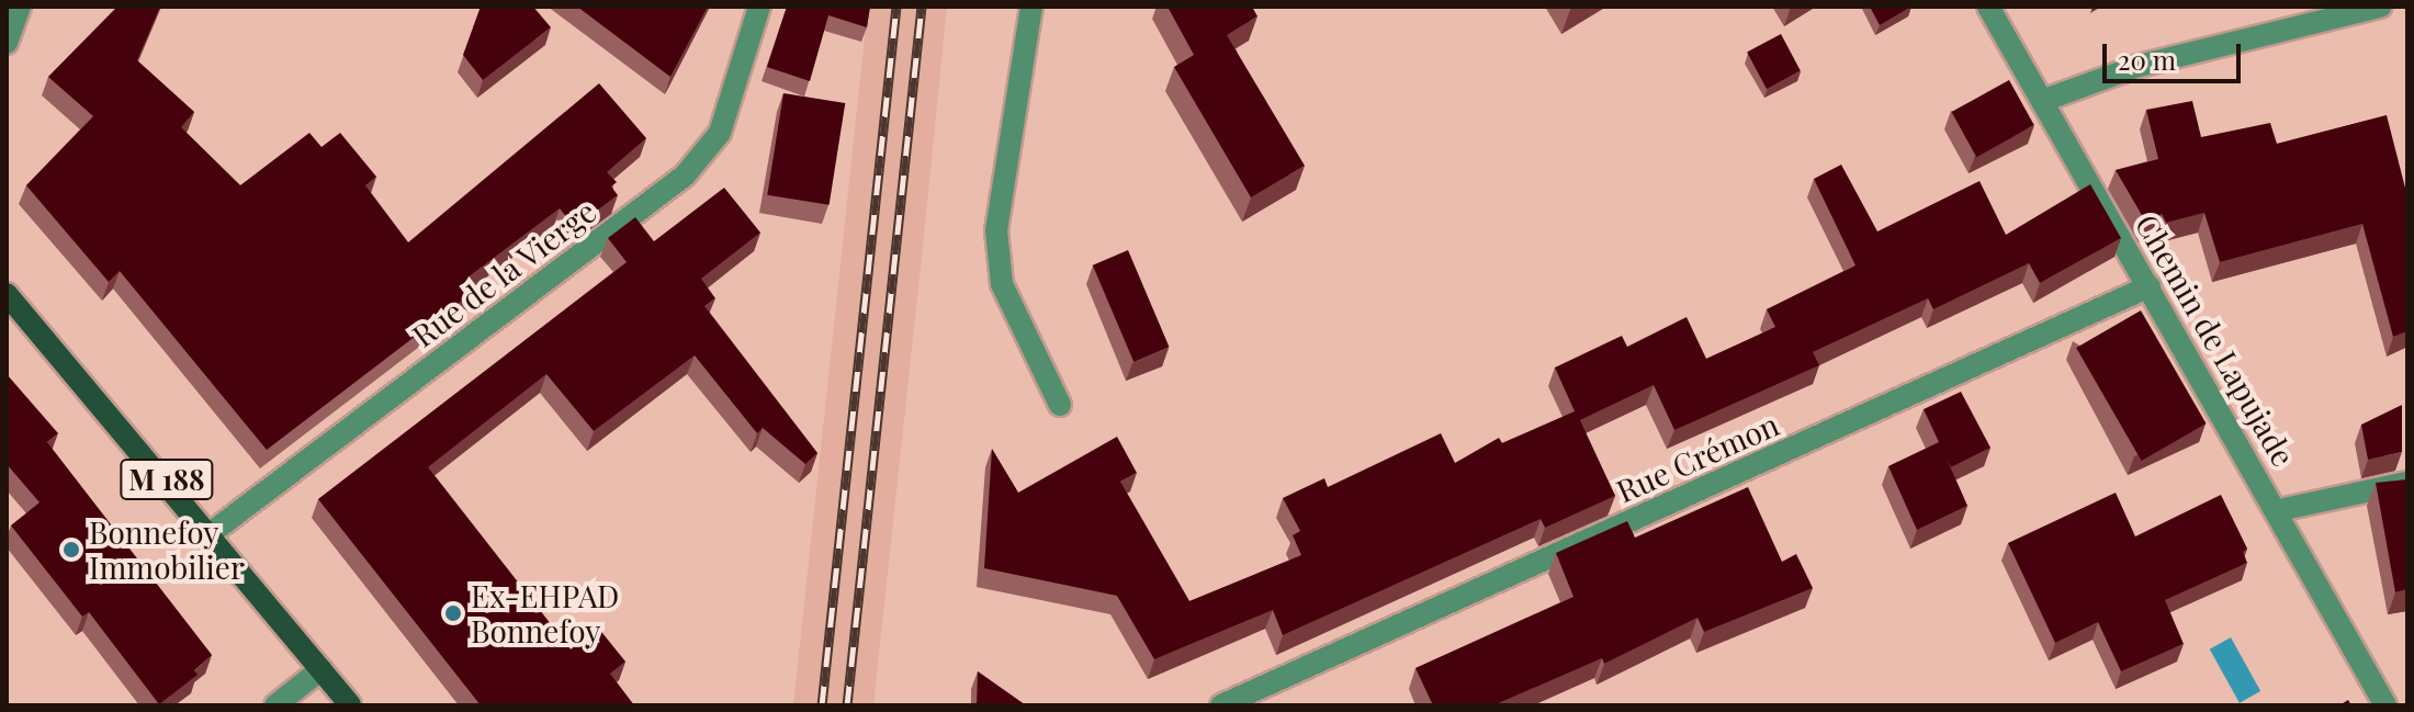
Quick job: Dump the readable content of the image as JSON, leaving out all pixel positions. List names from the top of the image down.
{
  "streets": {
    "main road": ["M 188"],
    "street": ["Rue de la Vierge", "Chemin de Lapujade", "Rue Crémon"]
  },
  "crossings": [
    ["Rue de la Vierge", "M 188"],
    ["Chemin de Lapujade", "Rue Crémon"]
  ],
  "places": ["Bonnefoy Immobilier", "Ex-EHPAD Bonnefoy"],
  "scale_bar": "20 m"
}
